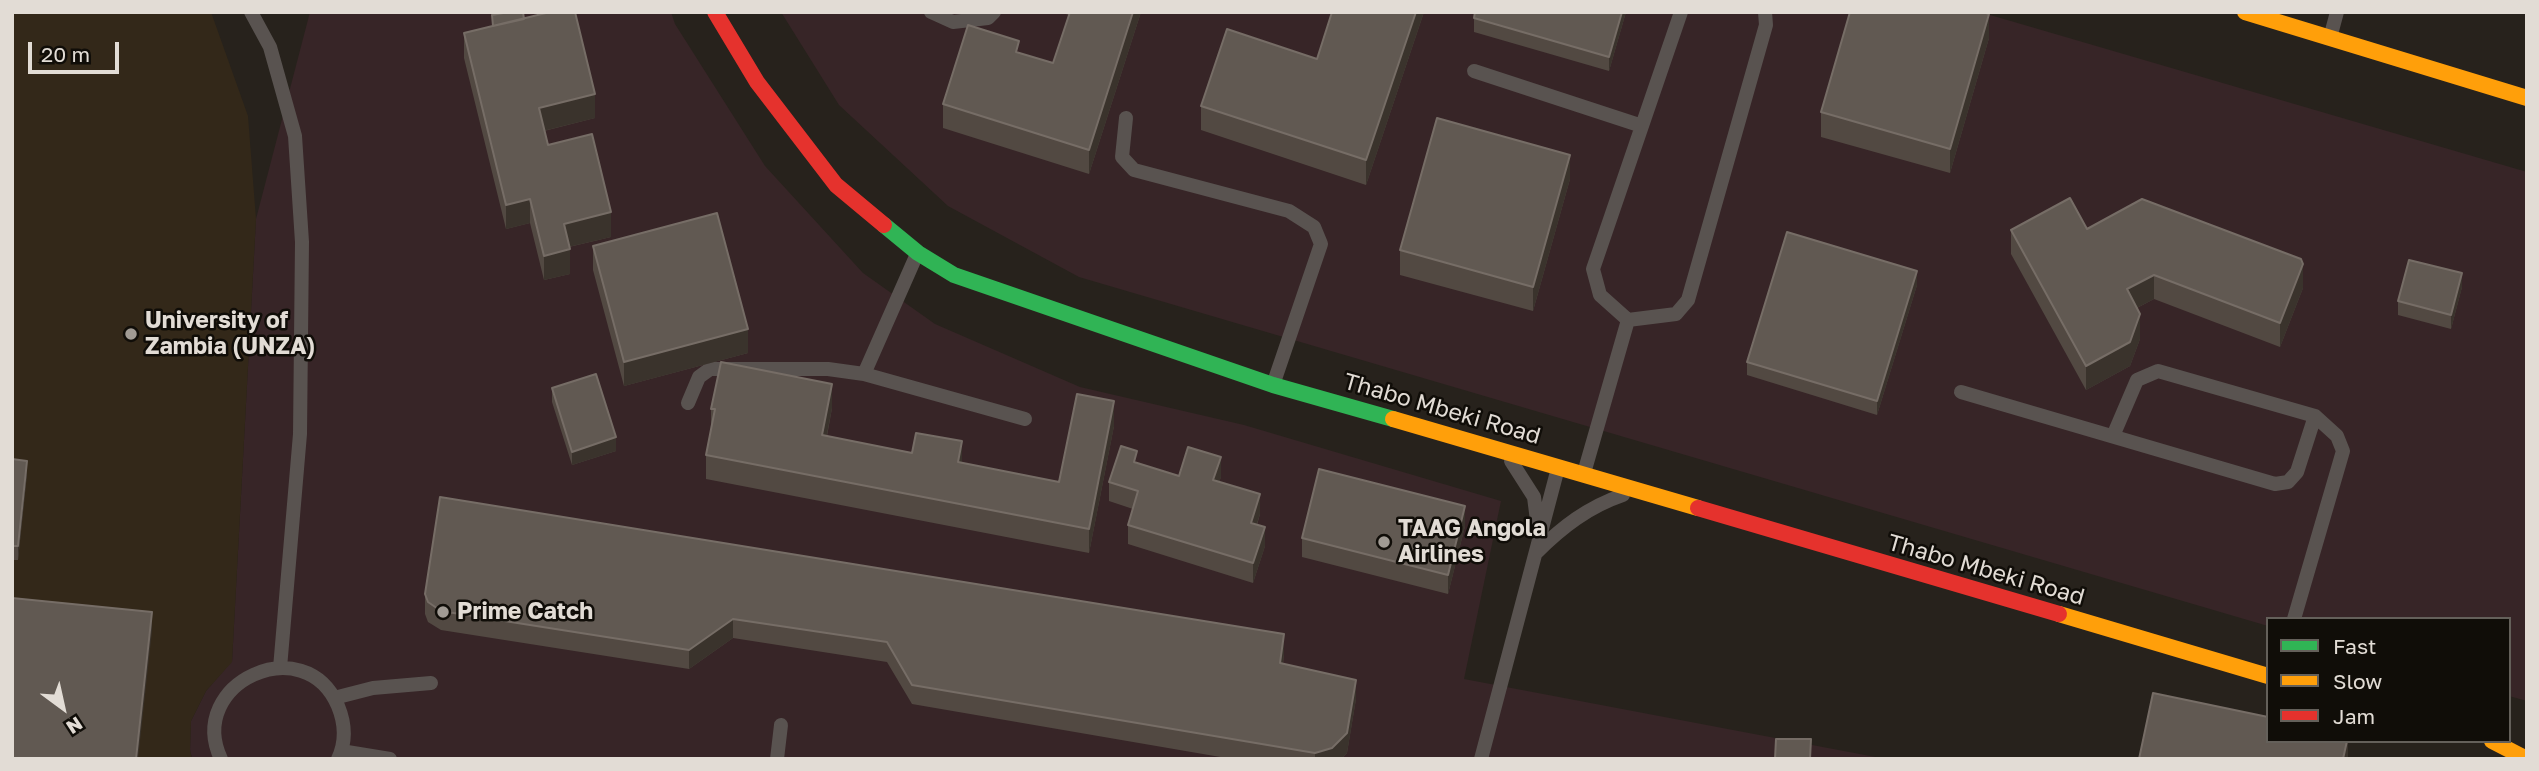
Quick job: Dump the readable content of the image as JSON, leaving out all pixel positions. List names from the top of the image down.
{
  "streets": {
    "main road": ["Thabo Mbeki Road"]
  },
  "places": ["University of Zambia (UNZA)", "TAAG Angola Airlines", "Prime Catch"],
  "legend": ["Fast", "Slow", "Jam"],
  "scale_bar": "20 m",
  "north": "bottom right"
}
